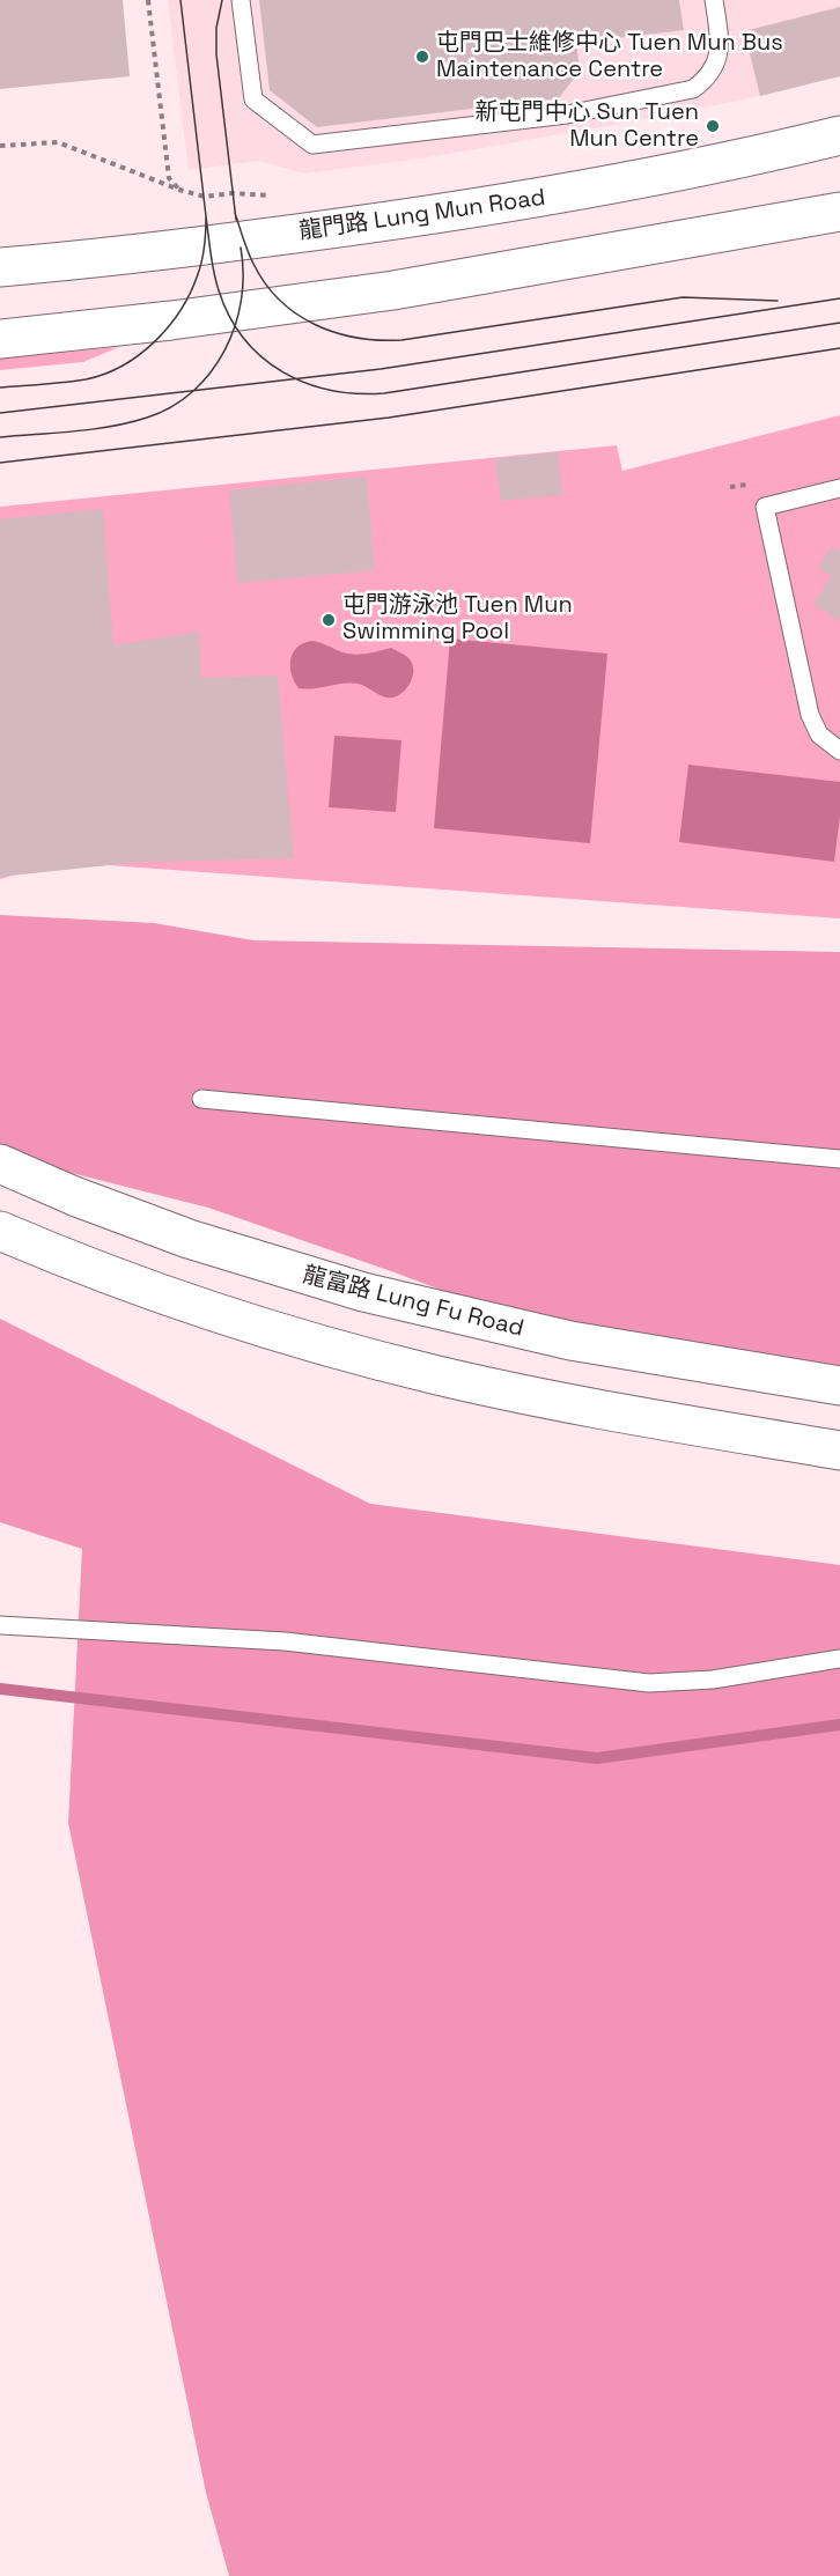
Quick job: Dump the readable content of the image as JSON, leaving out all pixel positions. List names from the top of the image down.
{
  "streets": {
    "main road": ["龍門路 Lung Mun Road", "龍富路 Lung Fu Road"]
  },
  "places": ["屯門巴士維修中心 Tuen Mun Bus Maintenance Centre", "新屯門中心 Sun Tuen Mun Centre", "屯門游泳池 Tuen Mun Swimming Pool"]
}
